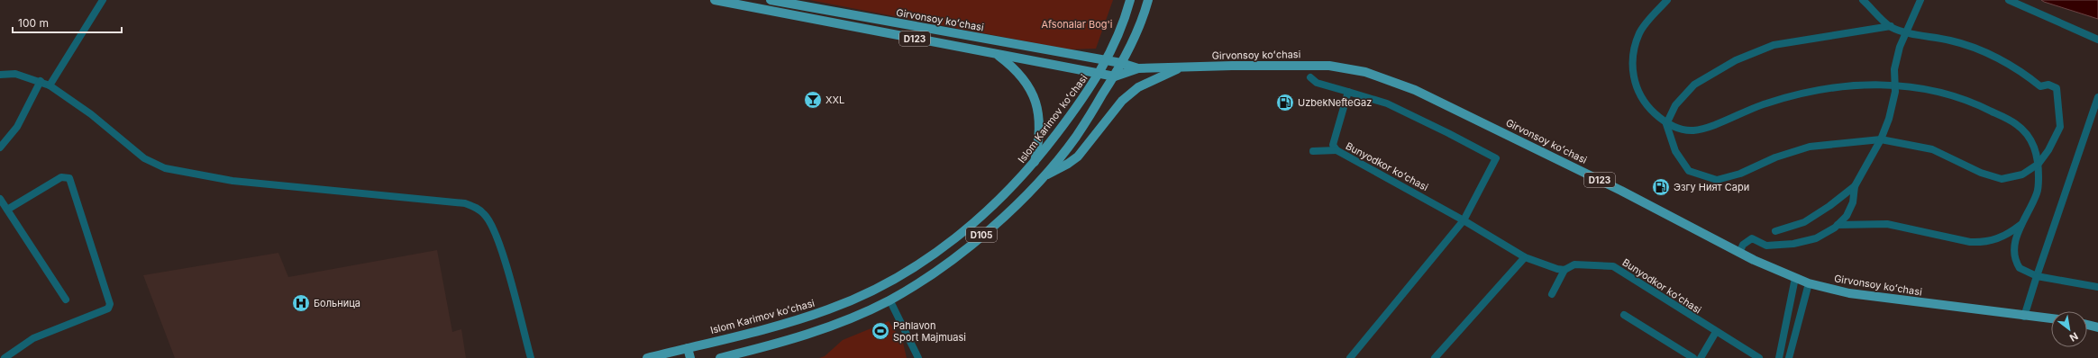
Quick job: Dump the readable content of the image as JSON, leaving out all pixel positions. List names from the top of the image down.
{
  "streets": {
    "main road": [
      "Girvonsoy koʻchasi",
      "D123",
      "Islom Karimov koʻchasi",
      "D105"
    ],
    "street": ["Bunyodkor koʻchasi"]
  },
  "crossings": [
    ["Girvonsoy koʻchasi", "D123"],
    ["Girvonsoy koʻchasi", "Islom Karimov koʻchasi"],
    ["Girvonsoy koʻchasi", "D105"],
    ["D123", "Islom Karimov koʻchasi"],
    ["D123", "D105"]
  ],
  "parks": ["Afsonalar Bog'i"],
  "places": {
    "bar": ["XXL"],
    "fuel station": ["UzbekNefteGaz", "Эзгу Ният Сари"],
    "hospital": ["Больница"],
    "sports": ["Pahlavon Sport Majmuasi"]
  },
  "scale_bar": "100 m",
  "north": "bottom right"
}
